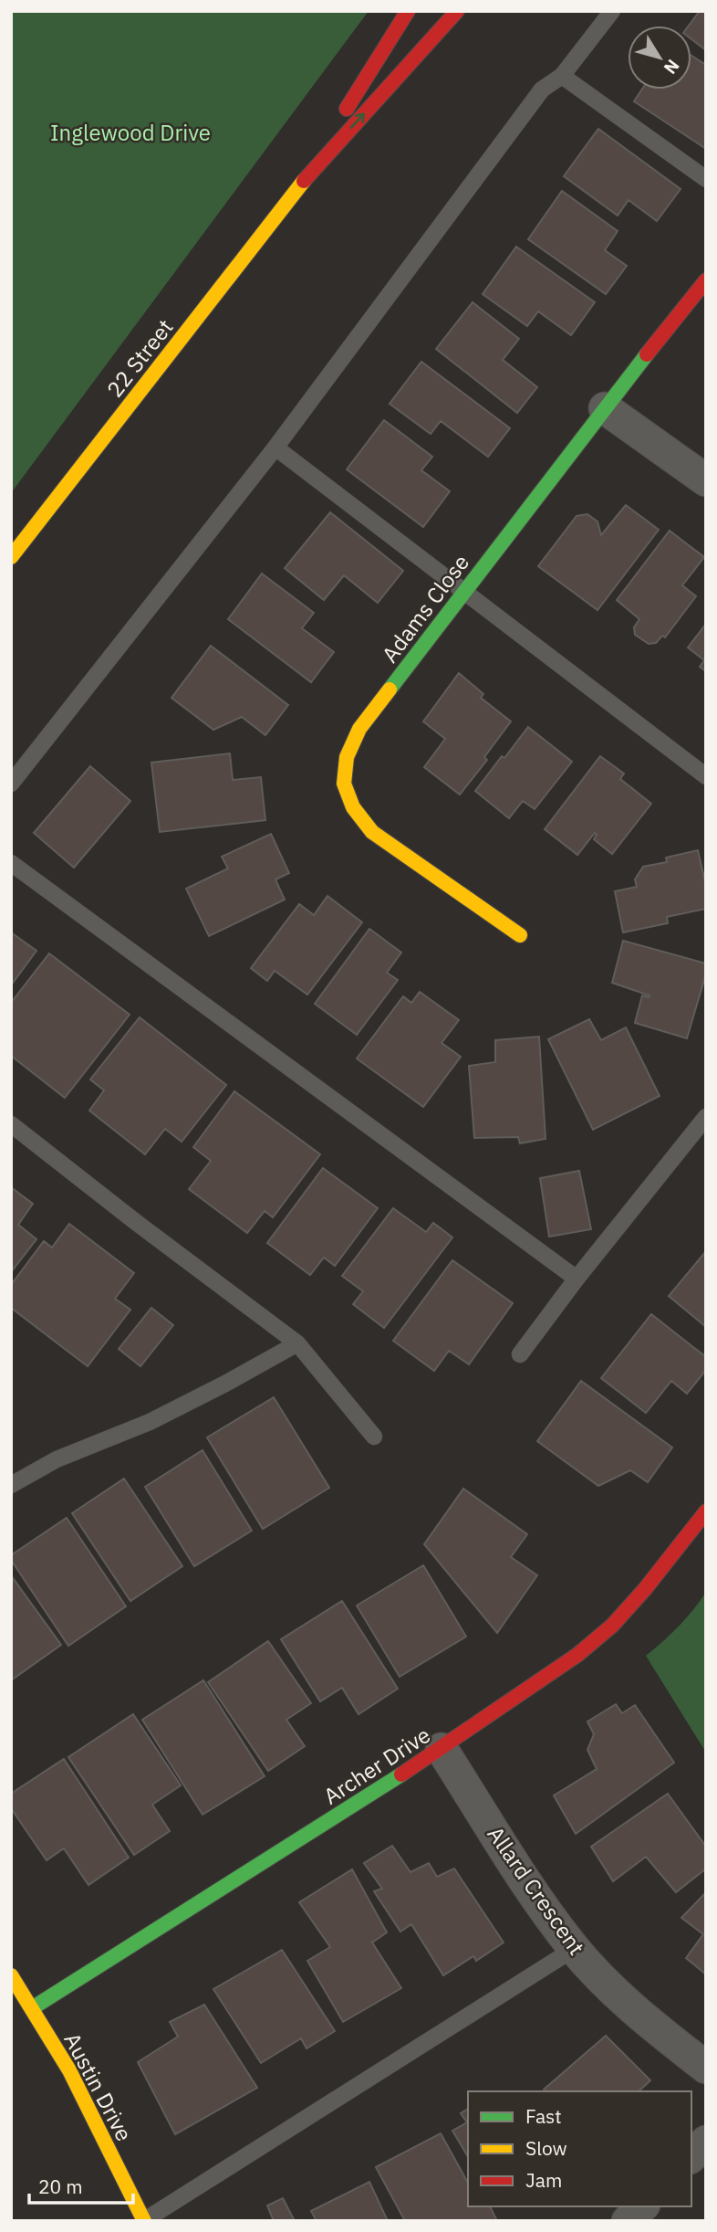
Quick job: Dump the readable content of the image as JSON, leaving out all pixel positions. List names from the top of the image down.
{
  "streets": {
    "street": [
      "22 Street",
      "Adams Close",
      "Archer Drive",
      "Allard Crescent",
      "Austin Drive"
    ]
  },
  "crossings": [
    ["Archer Drive", "Allard Crescent"],
    ["Archer Drive", "Austin Drive"]
  ],
  "parks": ["Inglewood Drive"],
  "legend": ["Fast", "Slow", "Jam"],
  "scale_bar": "20 m",
  "north": "bottom right"
}
